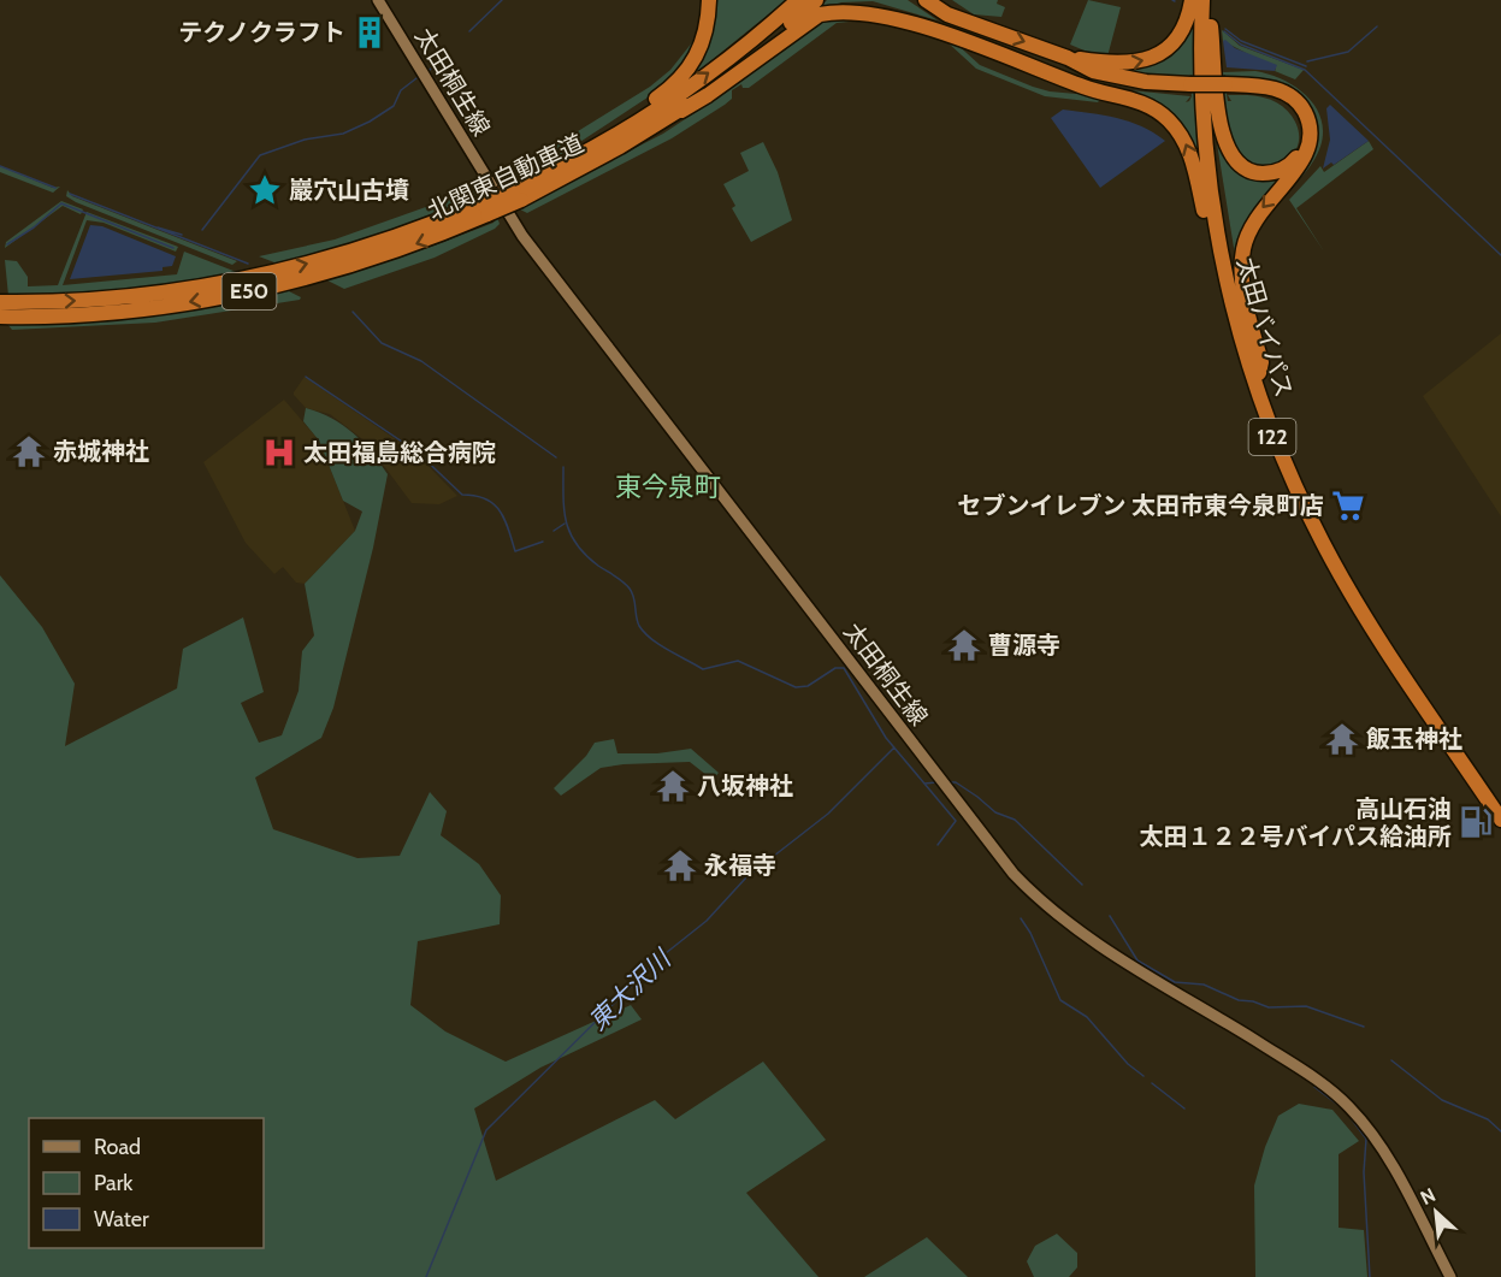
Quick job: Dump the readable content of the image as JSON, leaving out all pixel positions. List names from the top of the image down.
{
  "streets": {
    "highway": [
      "北関東自動車道",
      "E50",
      "太田バイパス",
      "122"
    ],
    "main road": ["太田桐生線"]
  },
  "districts": ["東今泉町"],
  "water": ["東大沢川"],
  "places": {
    "building": ["テクノクラフト"],
    "place": ["巖穴山古墳"],
    "temple": [
      "赤城神社",
      "曹源寺",
      "飯玉神社",
      "八坂神社",
      "永福寺"
    ],
    "hospital": ["太田福島総合病院"],
    "supermarket": ["セブンイレブン 太田市東今泉町店"],
    "fuel station": ["高山石油 太田１２２号バイパス給油所"]
  },
  "legend": ["Road", "Park", "Water"],
  "north": "top left"
}
